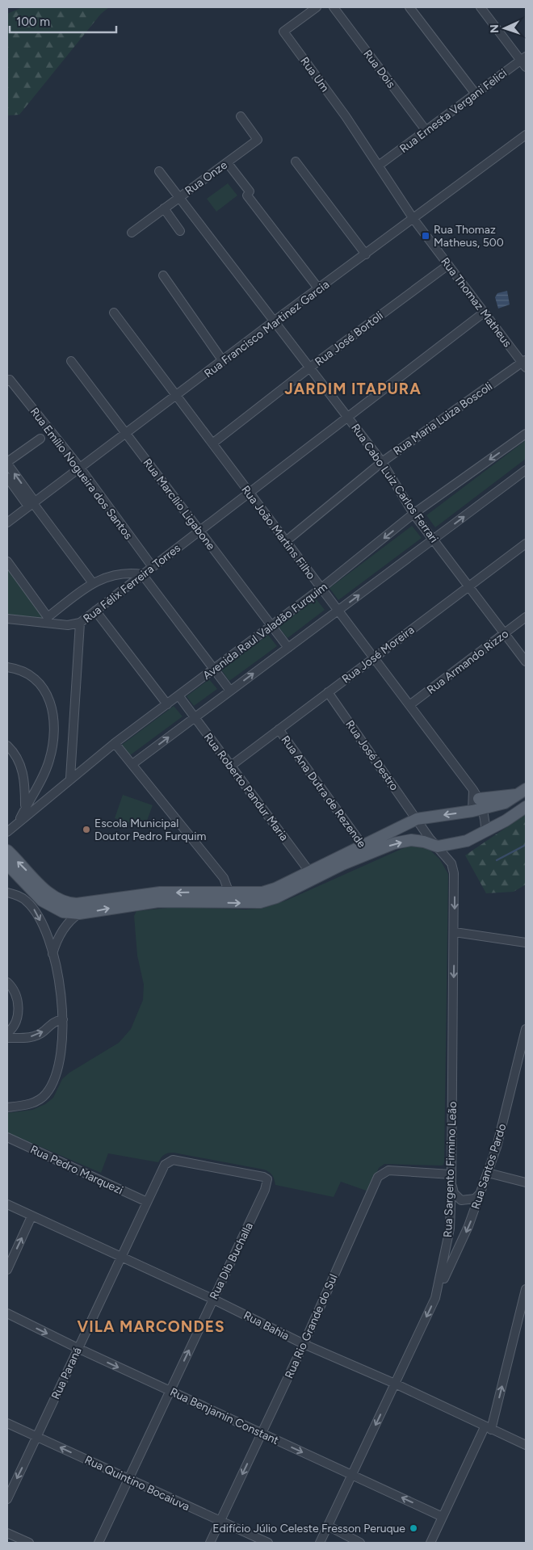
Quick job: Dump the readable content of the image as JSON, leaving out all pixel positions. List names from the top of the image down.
{
  "streets": {
    "street": [
      "Rua Dois",
      "Rua Um",
      "Rua Ernesta Vergani Felici",
      "Rua Onze",
      "Rua Thomaz Matheus",
      "Rua Francisco Martinez Garcia",
      "Rua José Bortoli",
      "Rua Maria Luiza Boscoli",
      "Rua Emílio Nogueira dos Santos",
      "Rua Cabo Luiz Carlos Ferrari",
      "Rua Marcílio Ligabone",
      "Rua João Martins Filho",
      "Rua Félix Ferreira Torres",
      "Avenida Raul Valadão Furquim",
      "Rua José Moreira",
      "Rua Armando Rizzo",
      "Rua José Destro",
      "Rua Roberto Pandur Maria",
      "Rua Ana Dutra de Rezende",
      "Rua Santos Pardo",
      "Rua Pedro Marquezi",
      "Rua Sargento Firmino Leão",
      "Rua Dib Buchalla",
      "Rua Bahia",
      "Rua Rio Grande do Sul",
      "Rua Paraná",
      "Rua Benjamin Constant",
      "Rua Quintino Bocaiuva"
    ]
  },
  "crossings": [
    ["Rua Dois", "Rua Ernesta Vergani Felici"],
    ["Rua Um", "Rua Thomaz Matheus"],
    ["Rua Ernesta Vergani Felici", "Rua Thomaz Matheus"],
    ["Rua Onze", "Rua Cabo Luiz Carlos Ferrari"],
    ["Rua Thomaz Matheus", "Rua Francisco Martinez Garcia"],
    ["Rua Thomaz Matheus", "Rua José Bortoli"],
    ["Rua Thomaz Matheus", "Rua Maria Luiza Boscoli"],
    ["Rua Thomaz Matheus", "Rua Félix Ferreira Torres"],
    ["Rua Francisco Martinez Garcia", "Rua Emílio Nogueira dos Santos"],
    ["Rua Francisco Martinez Garcia", "Rua Cabo Luiz Carlos Ferrari"],
    ["Rua Francisco Martinez Garcia", "Rua Marcílio Ligabone"],
    ["Rua Francisco Martinez Garcia", "Rua João Martins Filho"],
    ["Rua José Bortoli", "Rua Cabo Luiz Carlos Ferrari"],
    ["Rua José Bortoli", "Rua João Martins Filho"],
    ["Rua Maria Luiza Boscoli", "Rua Cabo Luiz Carlos Ferrari"],
    ["Rua Maria Luiza Boscoli", "Rua João Martins Filho"],
    ["Rua Emílio Nogueira dos Santos", "Rua Félix Ferreira Torres"],
    ["Rua Cabo Luiz Carlos Ferrari", "Rua Félix Ferreira Torres"],
    ["Rua Cabo Luiz Carlos Ferrari", "Avenida Raul Valadão Furquim"],
    ["Rua Cabo Luiz Carlos Ferrari", "Rua José Moreira"],
    ["Rua Cabo Luiz Carlos Ferrari", "Rua Armando Rizzo"],
    ["Rua Marcílio Ligabone", "Rua Félix Ferreira Torres"],
    ["Rua Marcílio Ligabone", "Avenida Raul Valadão Furquim"],
    ["Rua João Martins Filho", "Rua Félix Ferreira Torres"],
    ["Rua João Martins Filho", "Avenida Raul Valadão Furquim"],
    ["Rua João Martins Filho", "Rua José Moreira"],
    ["Rua João Martins Filho", "Rua Armando Rizzo"],
    ["Rua Félix Ferreira Torres", "Avenida Raul Valadão Furquim"],
    ["Avenida Raul Valadão Furquim", "Rua Roberto Pandur Maria"],
    ["Rua José Moreira", "Rua José Destro"],
    ["Rua José Moreira", "Rua Roberto Pandur Maria"],
    ["Rua José Moreira", "Rua Ana Dutra de Rezende"],
    ["Rua José Destro", "Rua Sargento Firmino Leão"],
    ["Rua Santos Pardo", "Rua Sargento Firmino Leão"],
    ["Rua Pedro Marquezi", "Rua Paraná"],
    ["Rua Sargento Firmino Leão", "Rua Bahia"],
    ["Rua Sargento Firmino Leão", "Rua Rio Grande do Sul"],
    ["Rua Sargento Firmino Leão", "Rua Benjamin Constant"],
    ["Rua Dib Buchalla", "Rua Bahia"],
    ["Rua Dib Buchalla", "Rua Paraná"],
    ["Rua Dib Buchalla", "Rua Benjamin Constant"],
    ["Rua Dib Buchalla", "Rua Quintino Bocaiuva"],
    ["Rua Bahia", "Rua Rio Grande do Sul"],
    ["Rua Bahia", "Rua Paraná"],
    ["Rua Rio Grande do Sul", "Rua Benjamin Constant"],
    ["Rua Rio Grande do Sul", "Rua Quintino Bocaiuva"],
    ["Rua Paraná", "Rua Benjamin Constant"],
    ["Rua Paraná", "Rua Quintino Bocaiuva"]
  ],
  "one_way": ["Rua Santos Pardo", "Rua Sargento Firmino Leão"],
  "districts": ["JARDIM ITAPURA", "VILA MARCONDES"],
  "places": {
    "transit": ["Rua Thomaz Matheus, 500"],
    "other": ["Escola Municipal Doutor Pedro Furquim", "Edifício Júlio Celeste Fresson Peruque"]
  },
  "scale_bar": "100 m",
  "north": "left"
}
